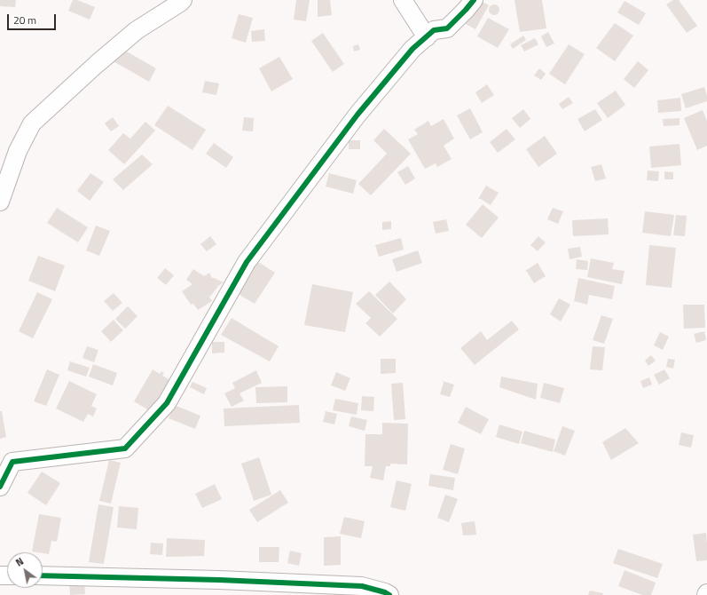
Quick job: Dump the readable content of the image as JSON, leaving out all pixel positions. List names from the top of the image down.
{
  "scale_bar": "20 m",
  "north": "top left"
}
